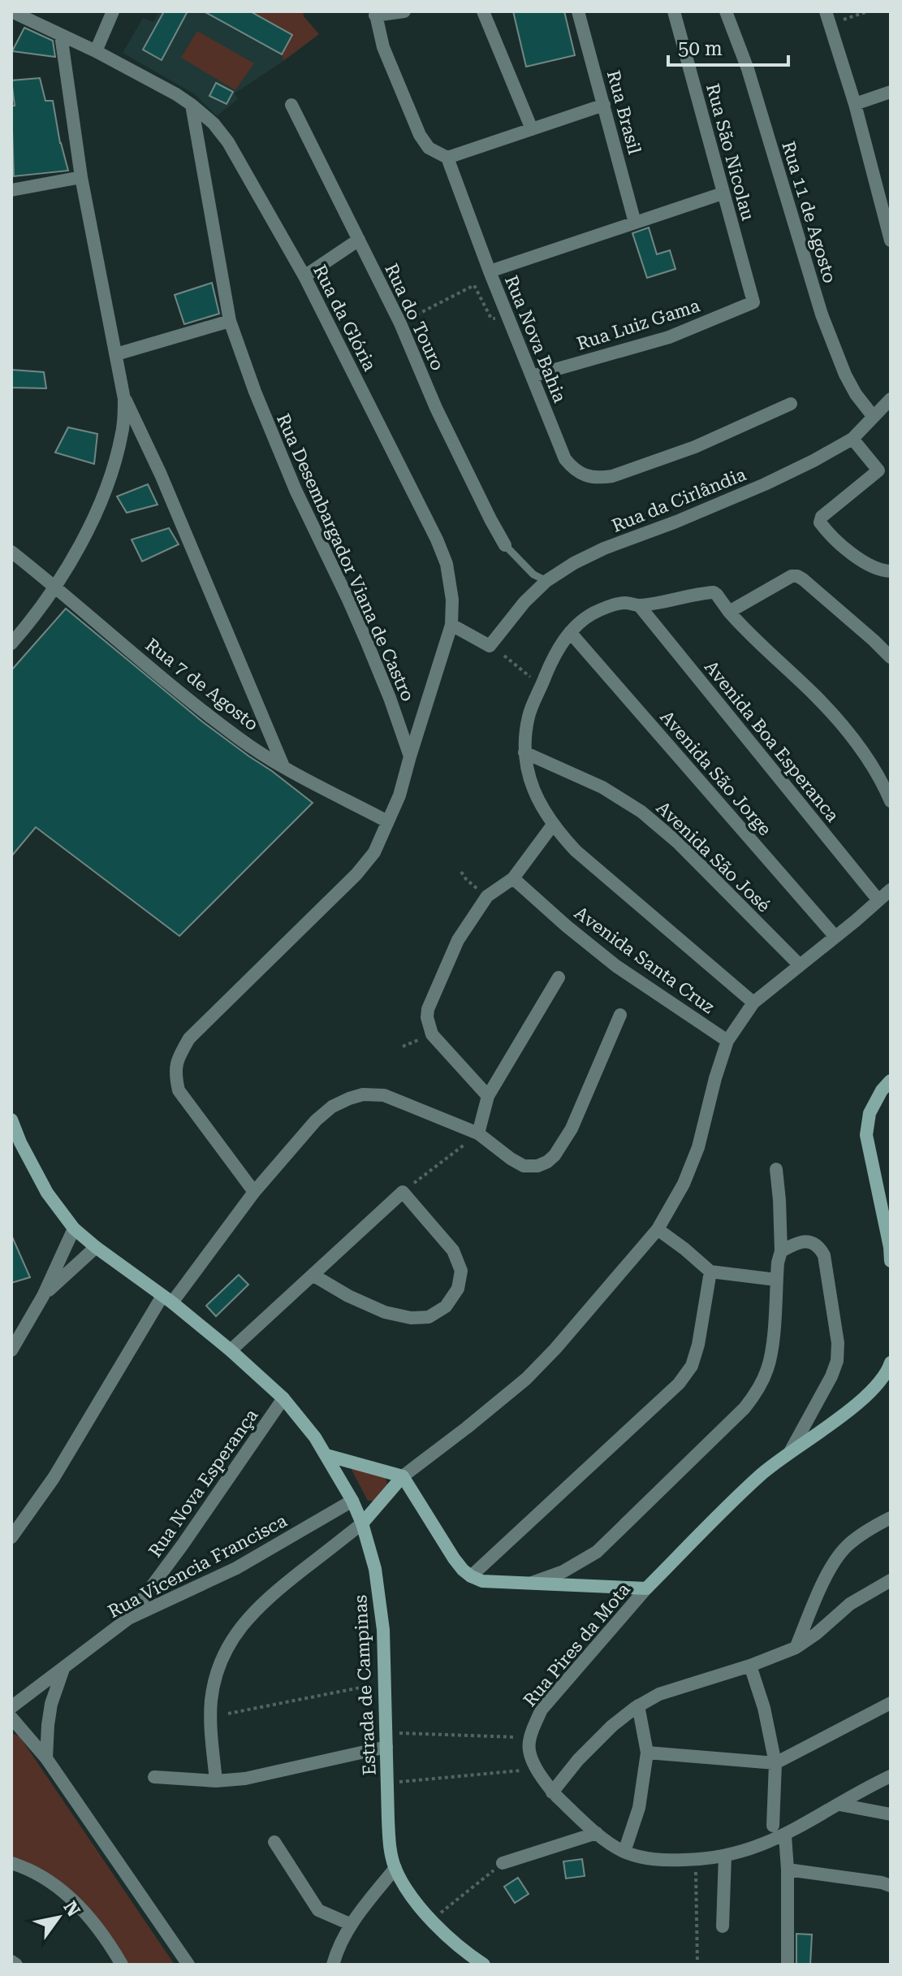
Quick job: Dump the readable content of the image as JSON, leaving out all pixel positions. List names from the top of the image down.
{
  "streets": {
    "main road": ["Rua Pires da Mota", "Estrada de Campinas"],
    "street": [
      "Rua Brasil",
      "Rua São Nicolau",
      "Rua 11 de Agosto",
      "Rua do Touro",
      "Rua da Glória",
      "Rua Luiz Gama",
      "Rua Nova Bahia",
      "Rua da Cirlândia",
      "Rua Desembargador Viana de Castro",
      "Rua 7 de Agosto",
      "Avenida Boa Esperanca",
      "Avenida São Jorge",
      "Avenida São José",
      "Avenida Santa Cruz",
      "Rua Nova Esperança",
      "Rua Vicencia Francisca"
    ]
  },
  "crossings": [
    ["Rua São Nicolau", "Rua Luiz Gama"],
    ["Rua 11 de Agosto", "Rua da Cirlândia"],
    ["Rua da Glória", "Rua da Cirlândia"],
    ["Rua da Glória", "Rua Desembargador Viana de Castro"],
    ["Rua Luiz Gama", "Rua Nova Bahia"],
    ["Rua Nova Esperança", "Rua Vicencia Francisca"],
    ["Rua Nova Esperança", "Estrada de Campinas"],
    ["Rua Vicencia Francisca", "Estrada de Campinas"]
  ],
  "scale_bar": "50 m",
  "north": "top right"
}
